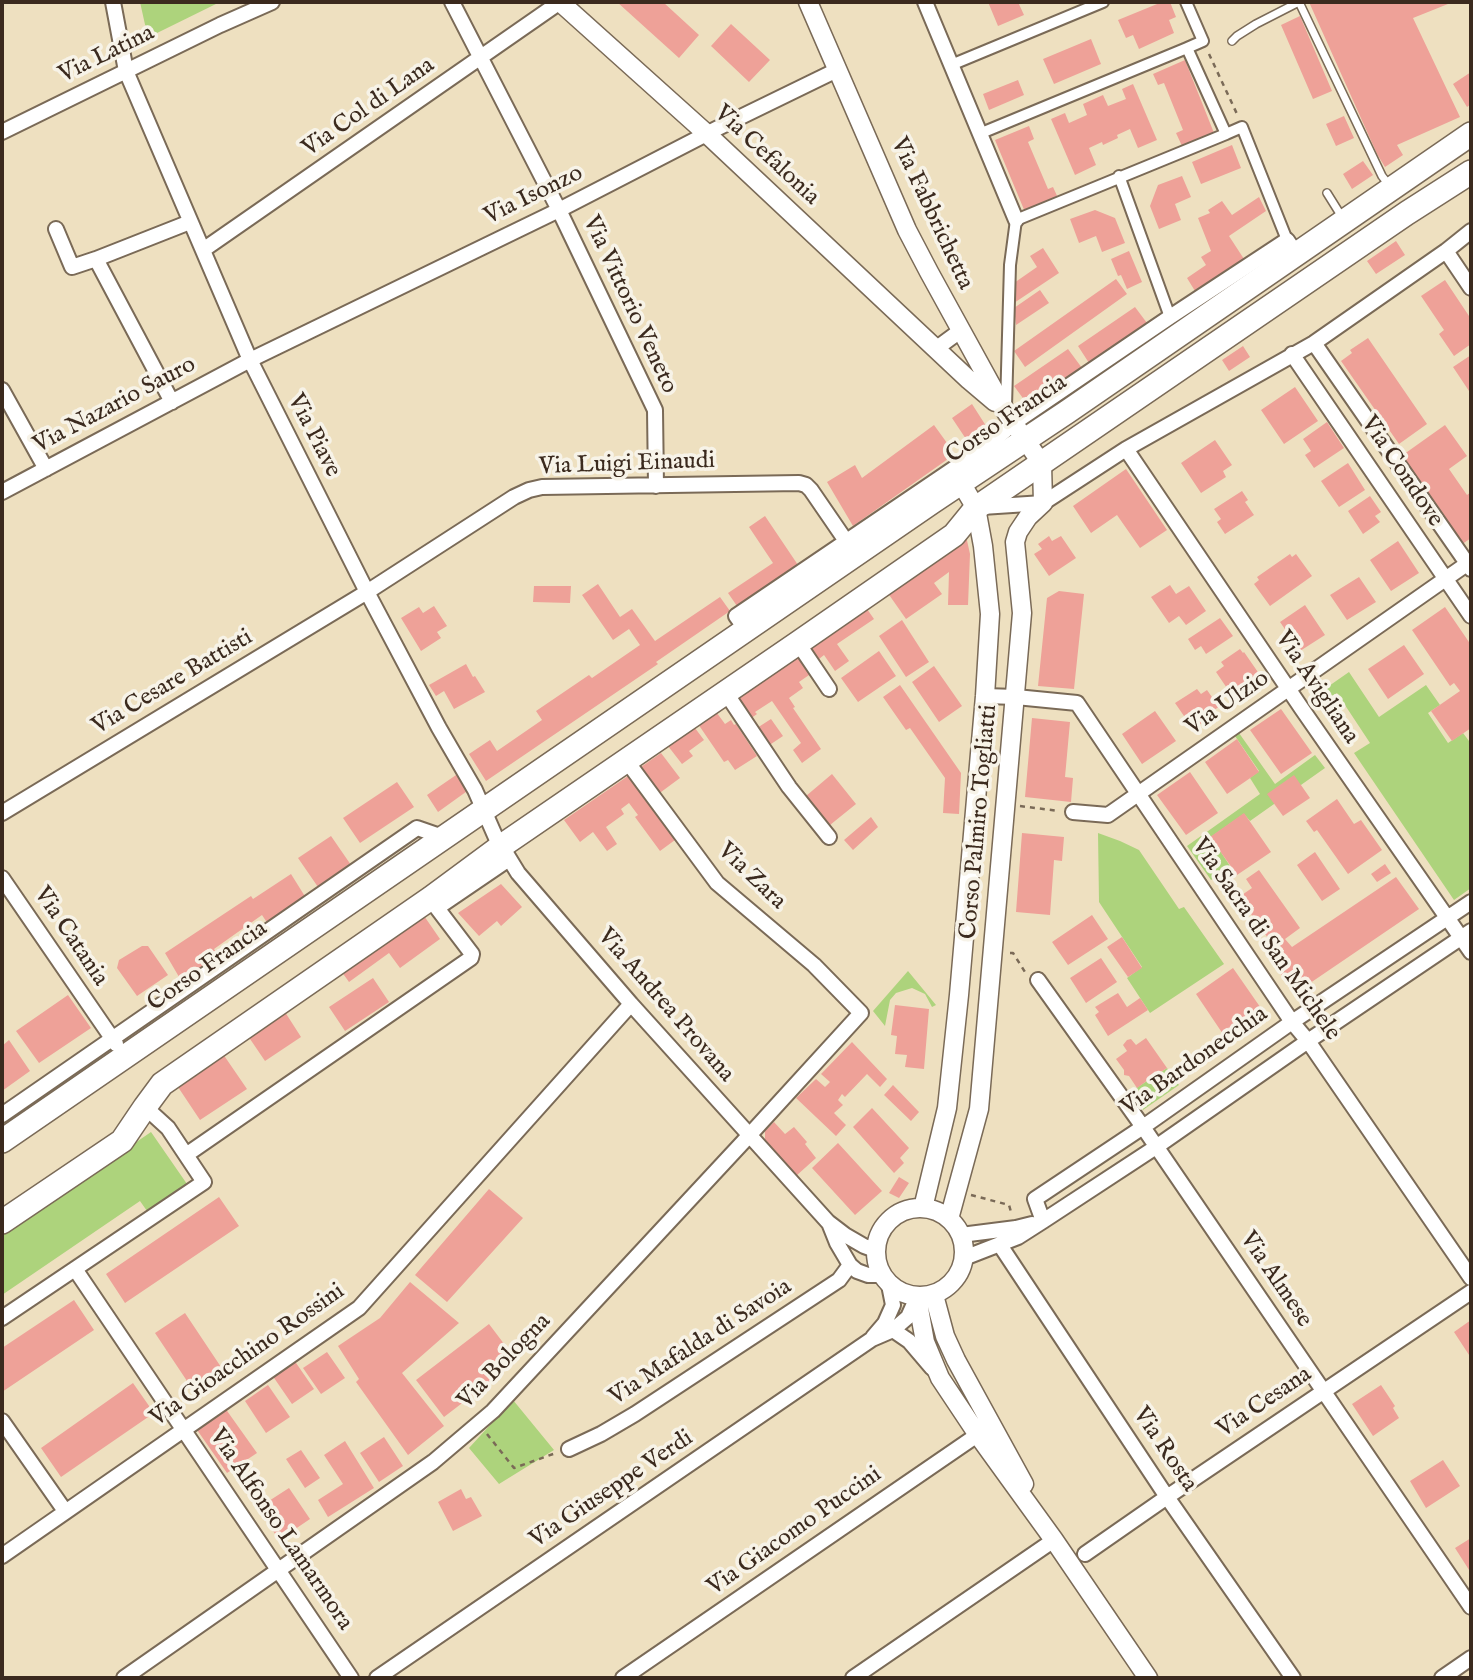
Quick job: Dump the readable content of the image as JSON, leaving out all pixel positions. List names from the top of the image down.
{
  "streets": {
    "main road": ["Corso Francia"],
    "street": [
      "Via Latina",
      "Via Col di Lana",
      "Via Cefalonia",
      "Via Isonzo",
      "Via Fabbrichetta",
      "Via Vittorio Veneto",
      "Via Nazario Sauro",
      "Via Piave",
      "Via Luigi Einaudi",
      "Via Condove",
      "Via Cesare Battisti",
      "Via Avigliana",
      "Via Ulzio",
      "Corso Palmiro Togliatti",
      "Via Zara",
      "Via Catania",
      "Via Sacra di San Michele",
      "Via Andrea Provana",
      "Via Bardonecchia",
      "Via Almese",
      "Via Mafalda di Savoia",
      "Via Gioacchino Rossini",
      "Via Bologna",
      "Via Cesana",
      "Via Rosta",
      "Via Giuseppe Verdi",
      "Via Alfonso Lamarmora",
      "Via Giacomo Puccini"
    ]
  },
  "crossings": [
    ["Via Latina", "Via Piave"],
    ["Via Col di Lana", "Via Cefalonia"],
    ["Via Col di Lana", "Via Vittorio Veneto"],
    ["Via Col di Lana", "Via Piave"],
    ["Via Cefalonia", "Via Isonzo"],
    ["Via Cefalonia", "Via Fabbrichetta"],
    ["Via Cefalonia", "Corso Francia"],
    ["Via Isonzo", "Via Fabbrichetta"],
    ["Via Isonzo", "Via Vittorio Veneto"],
    ["Via Isonzo", "Via Nazario Sauro"],
    ["Via Isonzo", "Via Piave"],
    ["Via Fabbrichetta", "Corso Francia"],
    ["Via Vittorio Veneto", "Via Luigi Einaudi"],
    ["Via Nazario Sauro", "Via Piave"],
    ["Corso Francia", "Via Piave"],
    ["Corso Francia", "Via Luigi Einaudi"],
    ["Corso Francia", "Corso Palmiro Togliatti"],
    ["Corso Francia", "Via Zara"],
    ["Corso Francia", "Via Catania"],
    ["Corso Francia", "Via Andrea Provana"],
    ["Via Piave", "Via Luigi Einaudi"],
    ["Via Piave", "Via Cesare Battisti"],
    ["Via Piave", "Via Andrea Provana"],
    ["Via Luigi Einaudi", "Via Cesare Battisti"],
    ["Via Condove", "Via Ulzio"],
    ["Via Avigliana", "Via Ulzio"],
    ["Via Avigliana", "Via Bardonecchia"],
    ["Via Ulzio", "Via Sacra di San Michele"],
    ["Corso Palmiro Togliatti", "Via Sacra di San Michele"],
    ["Corso Palmiro Togliatti", "Via Andrea Provana"],
    ["Corso Palmiro Togliatti", "Via Bardonecchia"],
    ["Corso Palmiro Togliatti", "Via Giuseppe Verdi"],
    ["Via Zara", "Via Bologna"],
    ["Via Sacra di San Michele", "Via Bardonecchia"],
    ["Via Andrea Provana", "Via Bardonecchia"],
    ["Via Andrea Provana", "Via Mafalda di Savoia"],
    ["Via Andrea Provana", "Via Gioacchino Rossini"],
    ["Via Andrea Provana", "Via Bologna"],
    ["Via Andrea Provana", "Via Giuseppe Verdi"],
    ["Via Bardonecchia", "Via Almese"],
    ["Via Bardonecchia", "Via Rosta"],
    ["Via Bardonecchia", "Via Giuseppe Verdi"],
    ["Via Almese", "Via Cesana"],
    ["Via Gioacchino Rossini", "Via Alfonso Lamarmora"],
    ["Via Bologna", "Via Alfonso Lamarmora"],
    ["Via Cesana", "Via Rosta"]
  ]
}
